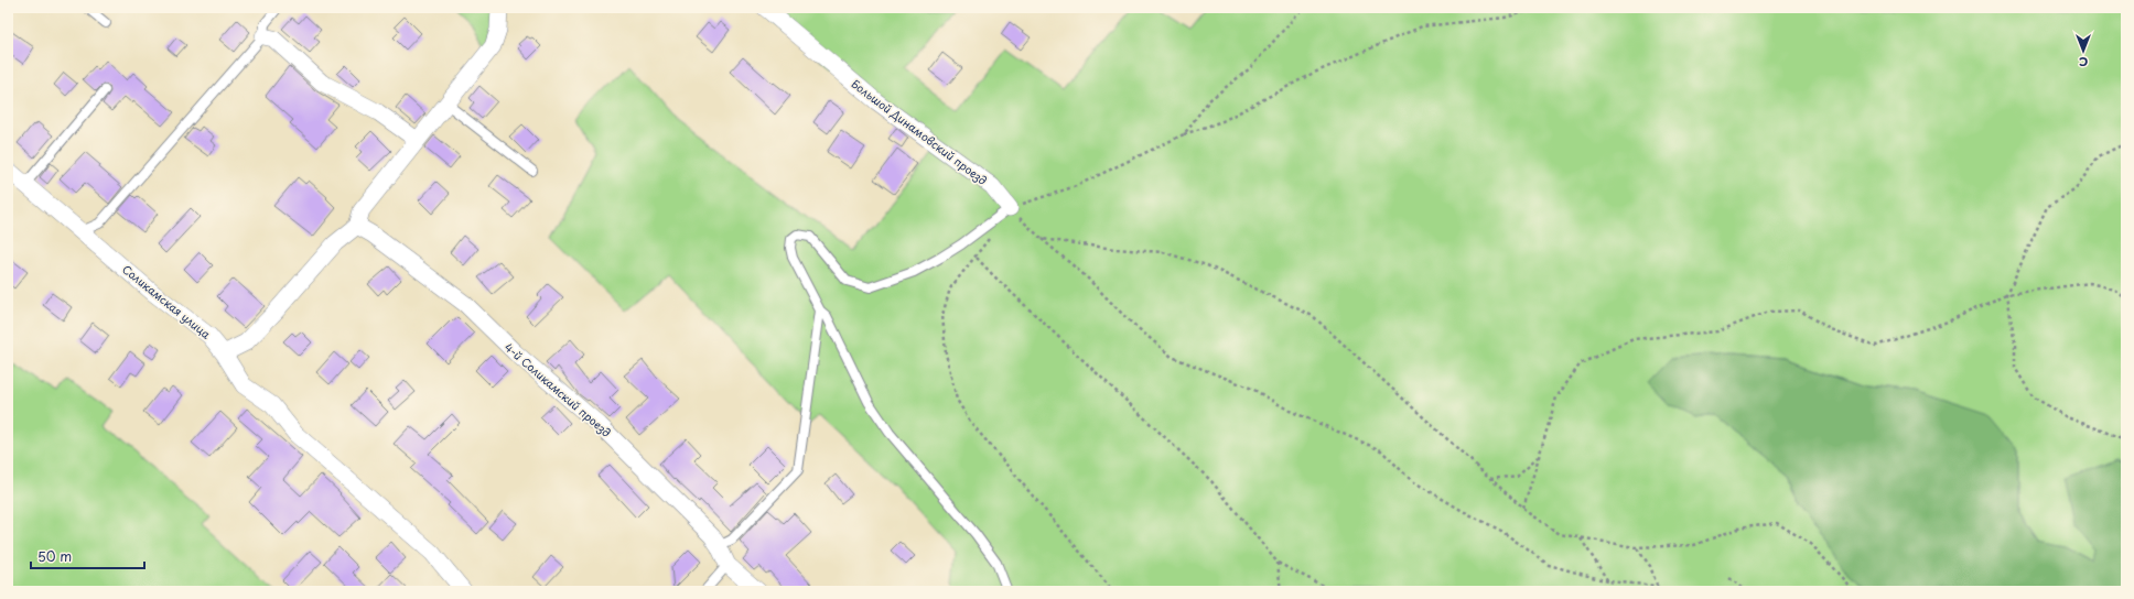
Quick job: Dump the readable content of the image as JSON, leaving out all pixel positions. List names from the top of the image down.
{
  "streets": {
    "street": ["Большой Динамовский проезд", "Соликамская улица", "4-й Соликамский проезд"]
  },
  "scale_bar": "50 m",
  "north": "bottom"
}
